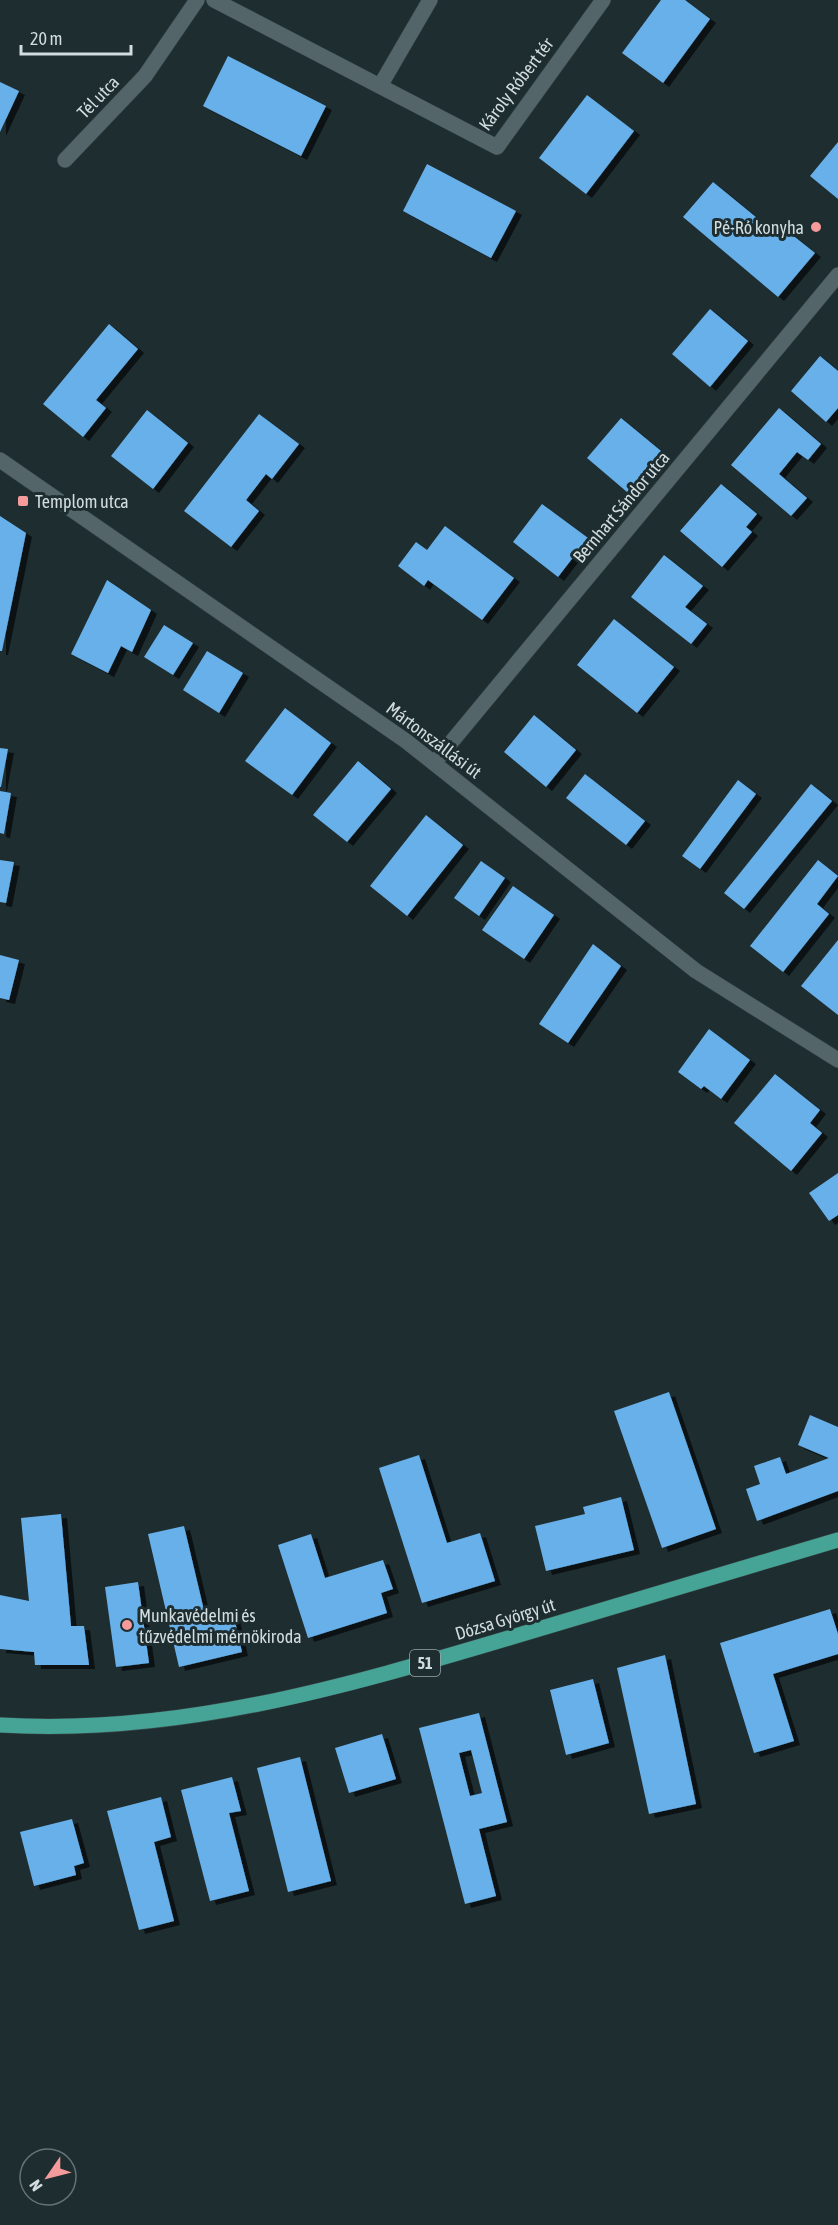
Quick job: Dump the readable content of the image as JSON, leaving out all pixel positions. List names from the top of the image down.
{
  "streets": {
    "main road": ["Dózsa György út", "51"],
    "street": [
      "Károly Róbert tér",
      "Tél utca",
      "Bernhart Sándor utca",
      "Mártonszállási út"
    ]
  },
  "crossings": [
    ["Bernhart Sándor utca", "Mártonszállási út"]
  ],
  "places": {
    "other": ["Pé-Ró konyha", "Munkavédelmi és tűzvédelmi mérnökiroda"],
    "transit": ["Templom utca"]
  },
  "scale_bar": "20 m",
  "north": "bottom left"
}
